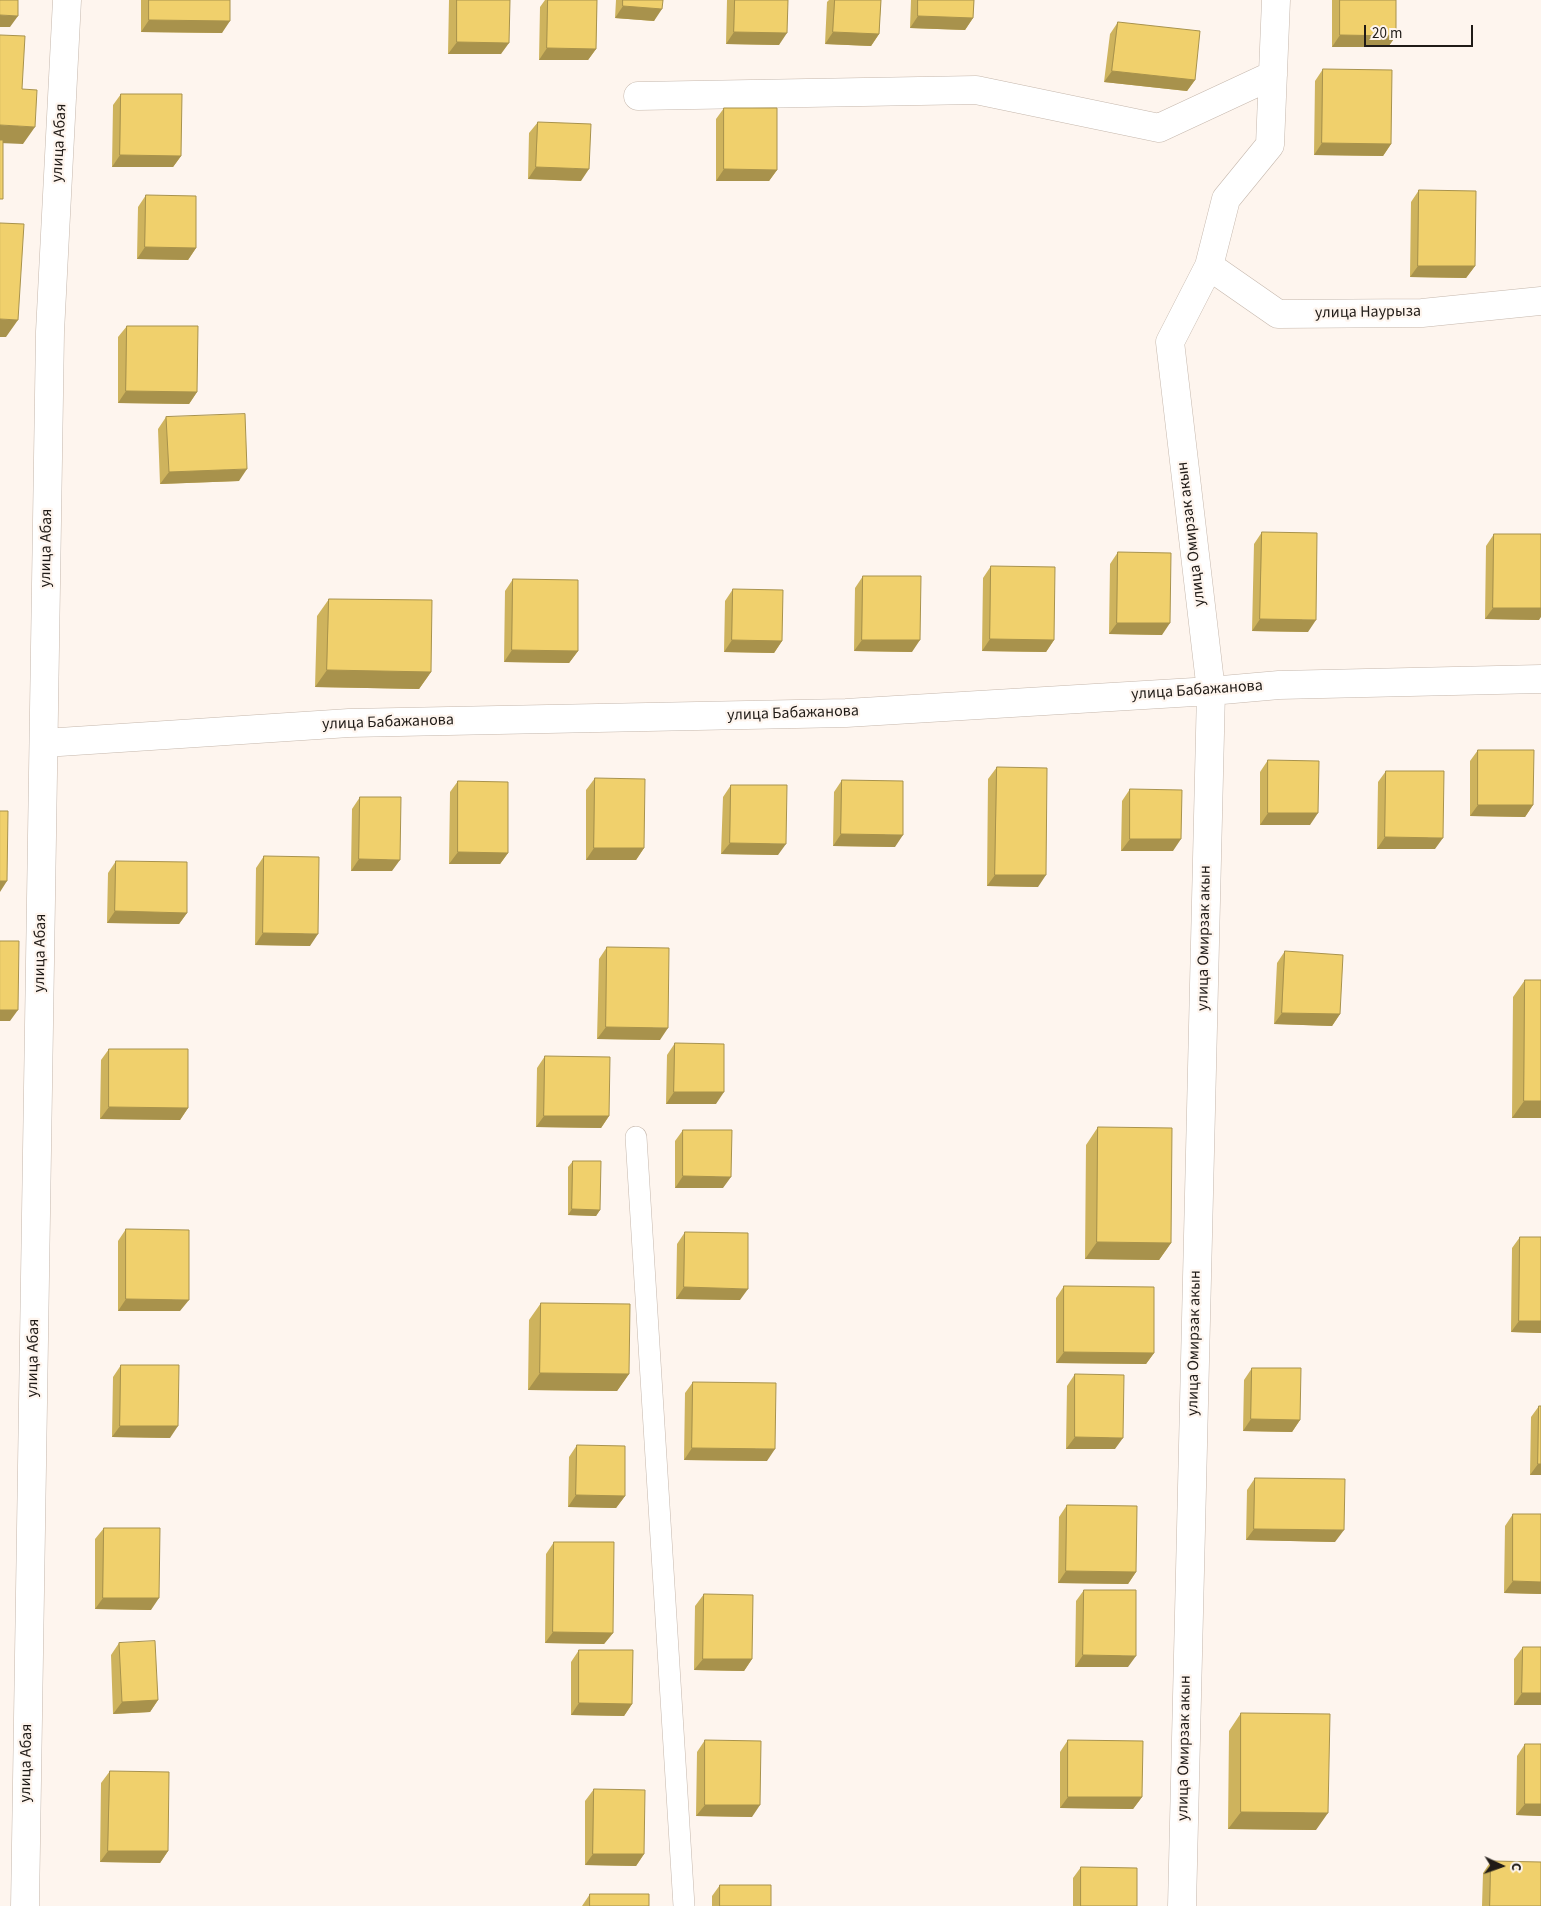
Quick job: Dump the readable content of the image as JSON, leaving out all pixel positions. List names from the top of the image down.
{
  "streets": {
    "street": [
      "улица Абая",
      "улица Наурыза",
      "улица Омирзак акын",
      "улица Бабажанова"
    ]
  },
  "crossings": [
    ["улица Абая", "улица Бабажанова"],
    ["улица Наурыза", "улица Омирзак акын"],
    ["улица Омирзак акын", "улица Бабажанова"]
  ],
  "scale_bar": "20 m",
  "north": "right"
}
